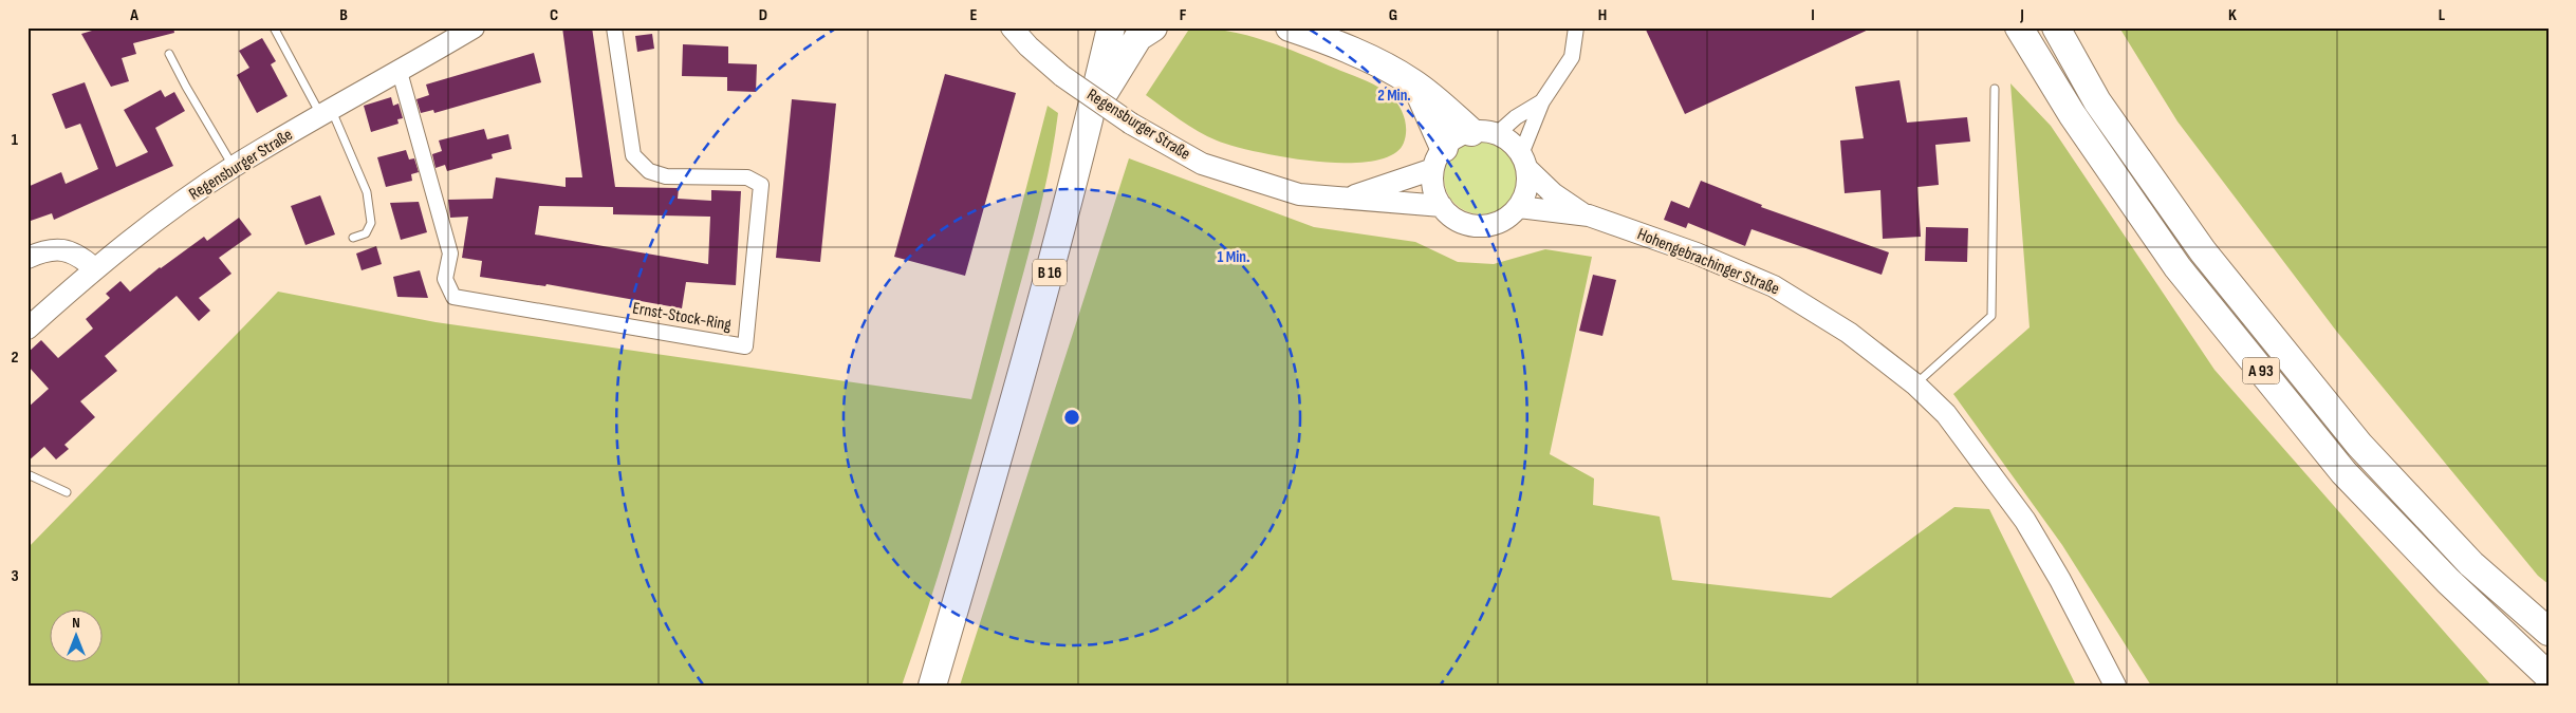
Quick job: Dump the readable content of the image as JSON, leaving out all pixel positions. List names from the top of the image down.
{
  "streets": {
    "highway": ["B 16", "A 93"],
    "street": ["Regensburger Straße", "Hohengebrachinger Straße", "Ernst-Stock-Ring"]
  },
  "crossings": [
    ["Regensburger Straße", "Hohengebrachinger Straße"],
    ["Regensburger Straße", "Ernst-Stock-Ring"]
  ],
  "north": "top",
  "grid": {
    "columns": [
      "A",
      "B",
      "C",
      "D",
      "E",
      "F",
      "G",
      "H",
      "I",
      "J",
      "K",
      "L"
    ],
    "rows": ["1", "2", "3"]
  },
  "rings": ["2 Min.", "1 Min."]
}
